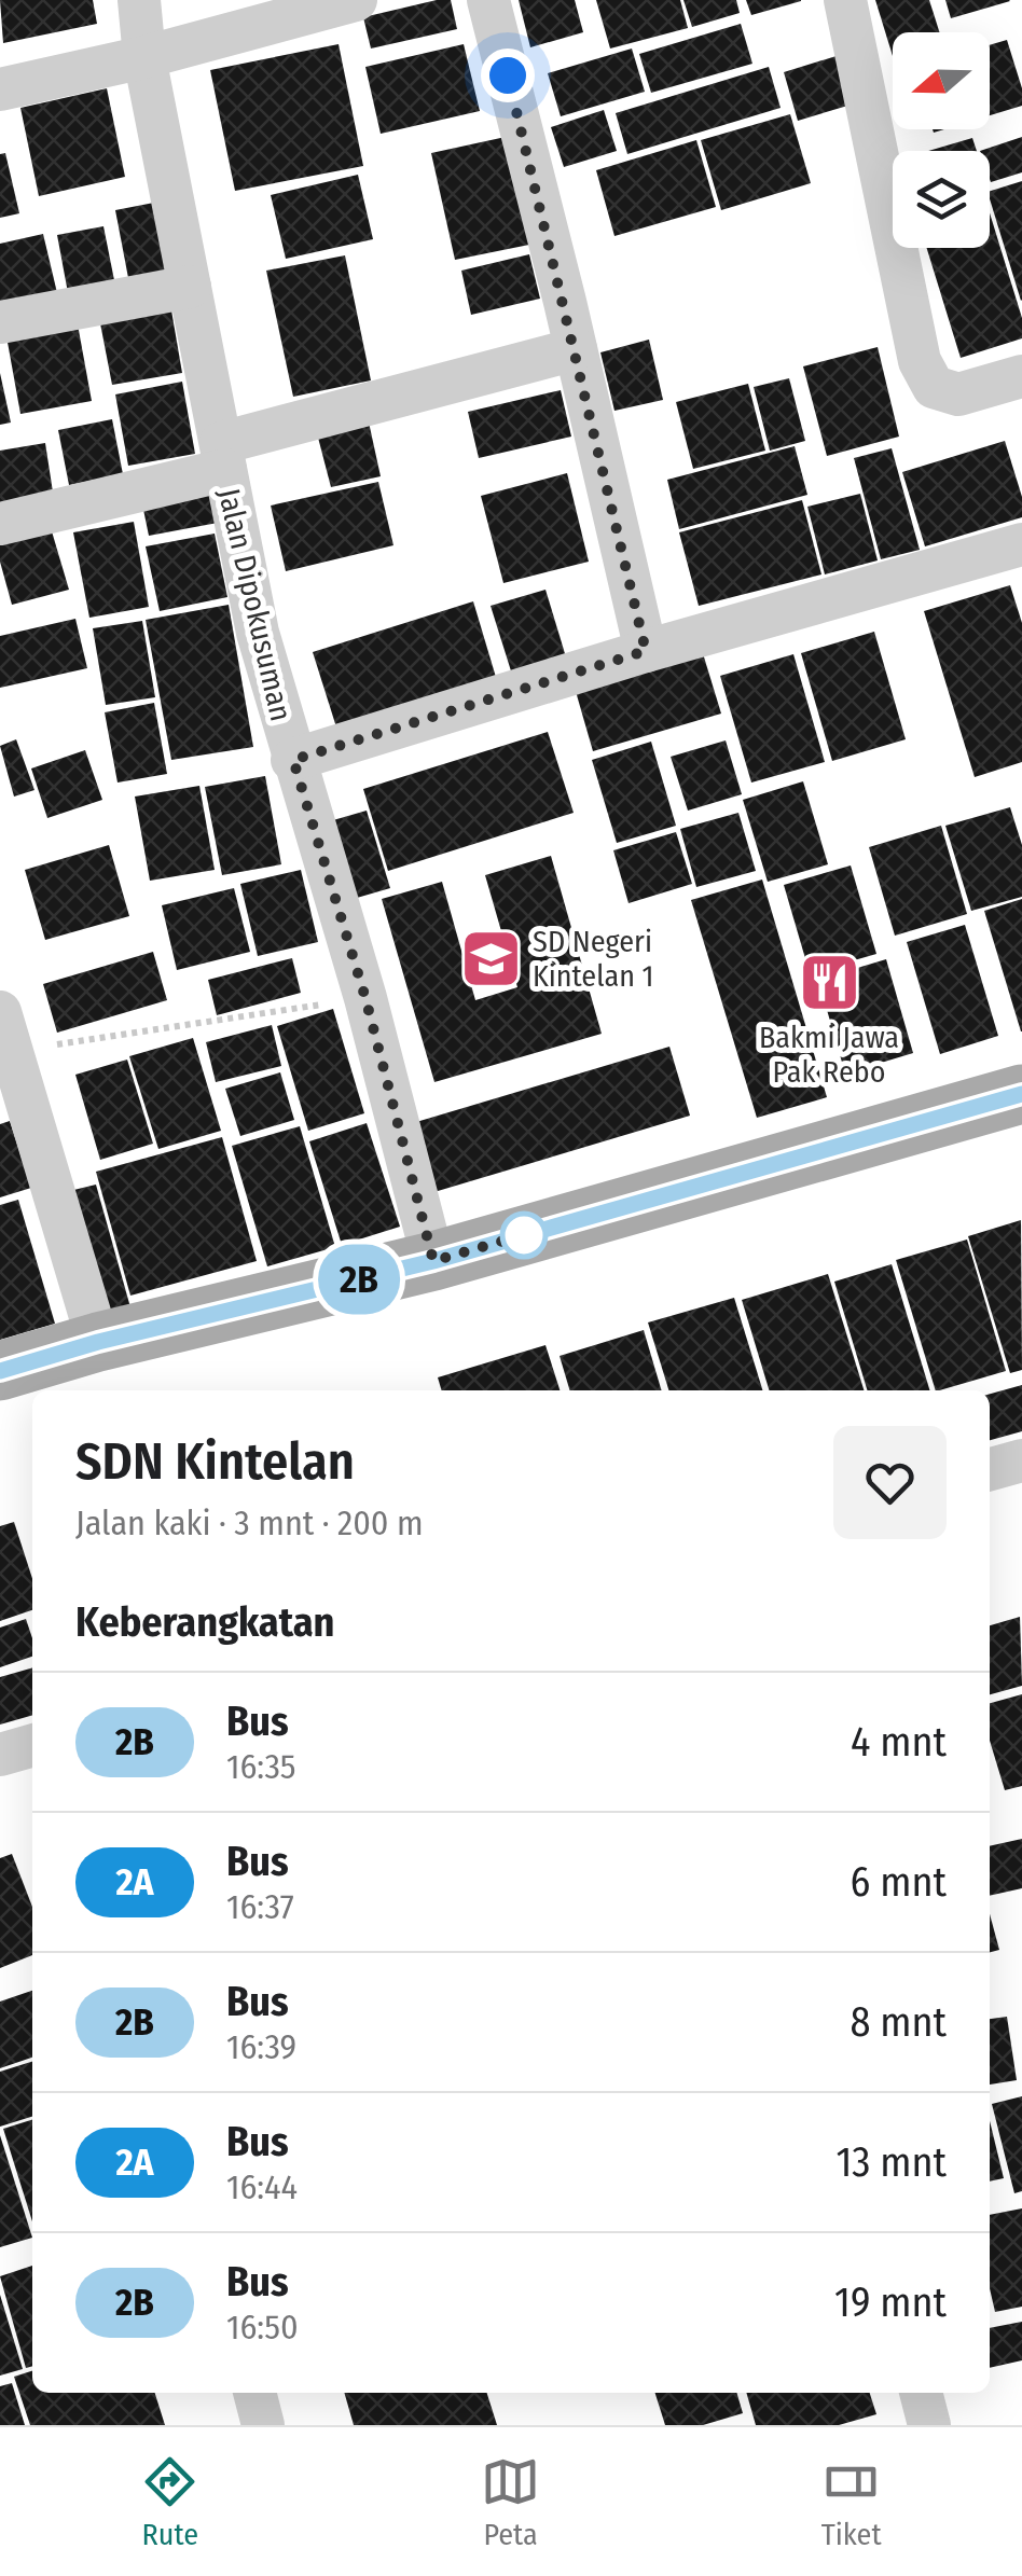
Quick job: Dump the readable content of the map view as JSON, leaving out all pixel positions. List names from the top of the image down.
{
  "streets": {
    "street": ["Jalan Dipokusuman"]
  },
  "places": {
    "school or university": ["SD Negeri Kintelan 1"],
    "restaurant": ["Bakmi Jawa Pak Rebo"]
  },
  "lines": ["bus line 2B"],
  "north": "left",
  "page": {
    "on_map": "2B",
    "heading": [
      ["SDN Kintelan", "Jalan kaki · 3 mnt · 200 m"],
      "Keberangkatan"
    ],
    "list": [
      {
        "mark": "2B",
        "name": "Bus",
        "note": "16:35",
        "value": "4 mnt"
      },
      {
        "mark": "2A",
        "name": "Bus",
        "note": "16:37",
        "value": "6 mnt"
      },
      {
        "mark": "2B",
        "name": "Bus",
        "note": "16:39",
        "value": "8 mnt"
      },
      {
        "mark": "2A",
        "name": "Bus",
        "note": "16:44",
        "value": "13 mnt"
      },
      {
        "mark": "2B",
        "name": "Bus",
        "note": "16:50",
        "value": "19 mnt"
      }
    ],
    "tabs": ["Rute", "Peta", "Tiket"]
  }
}
